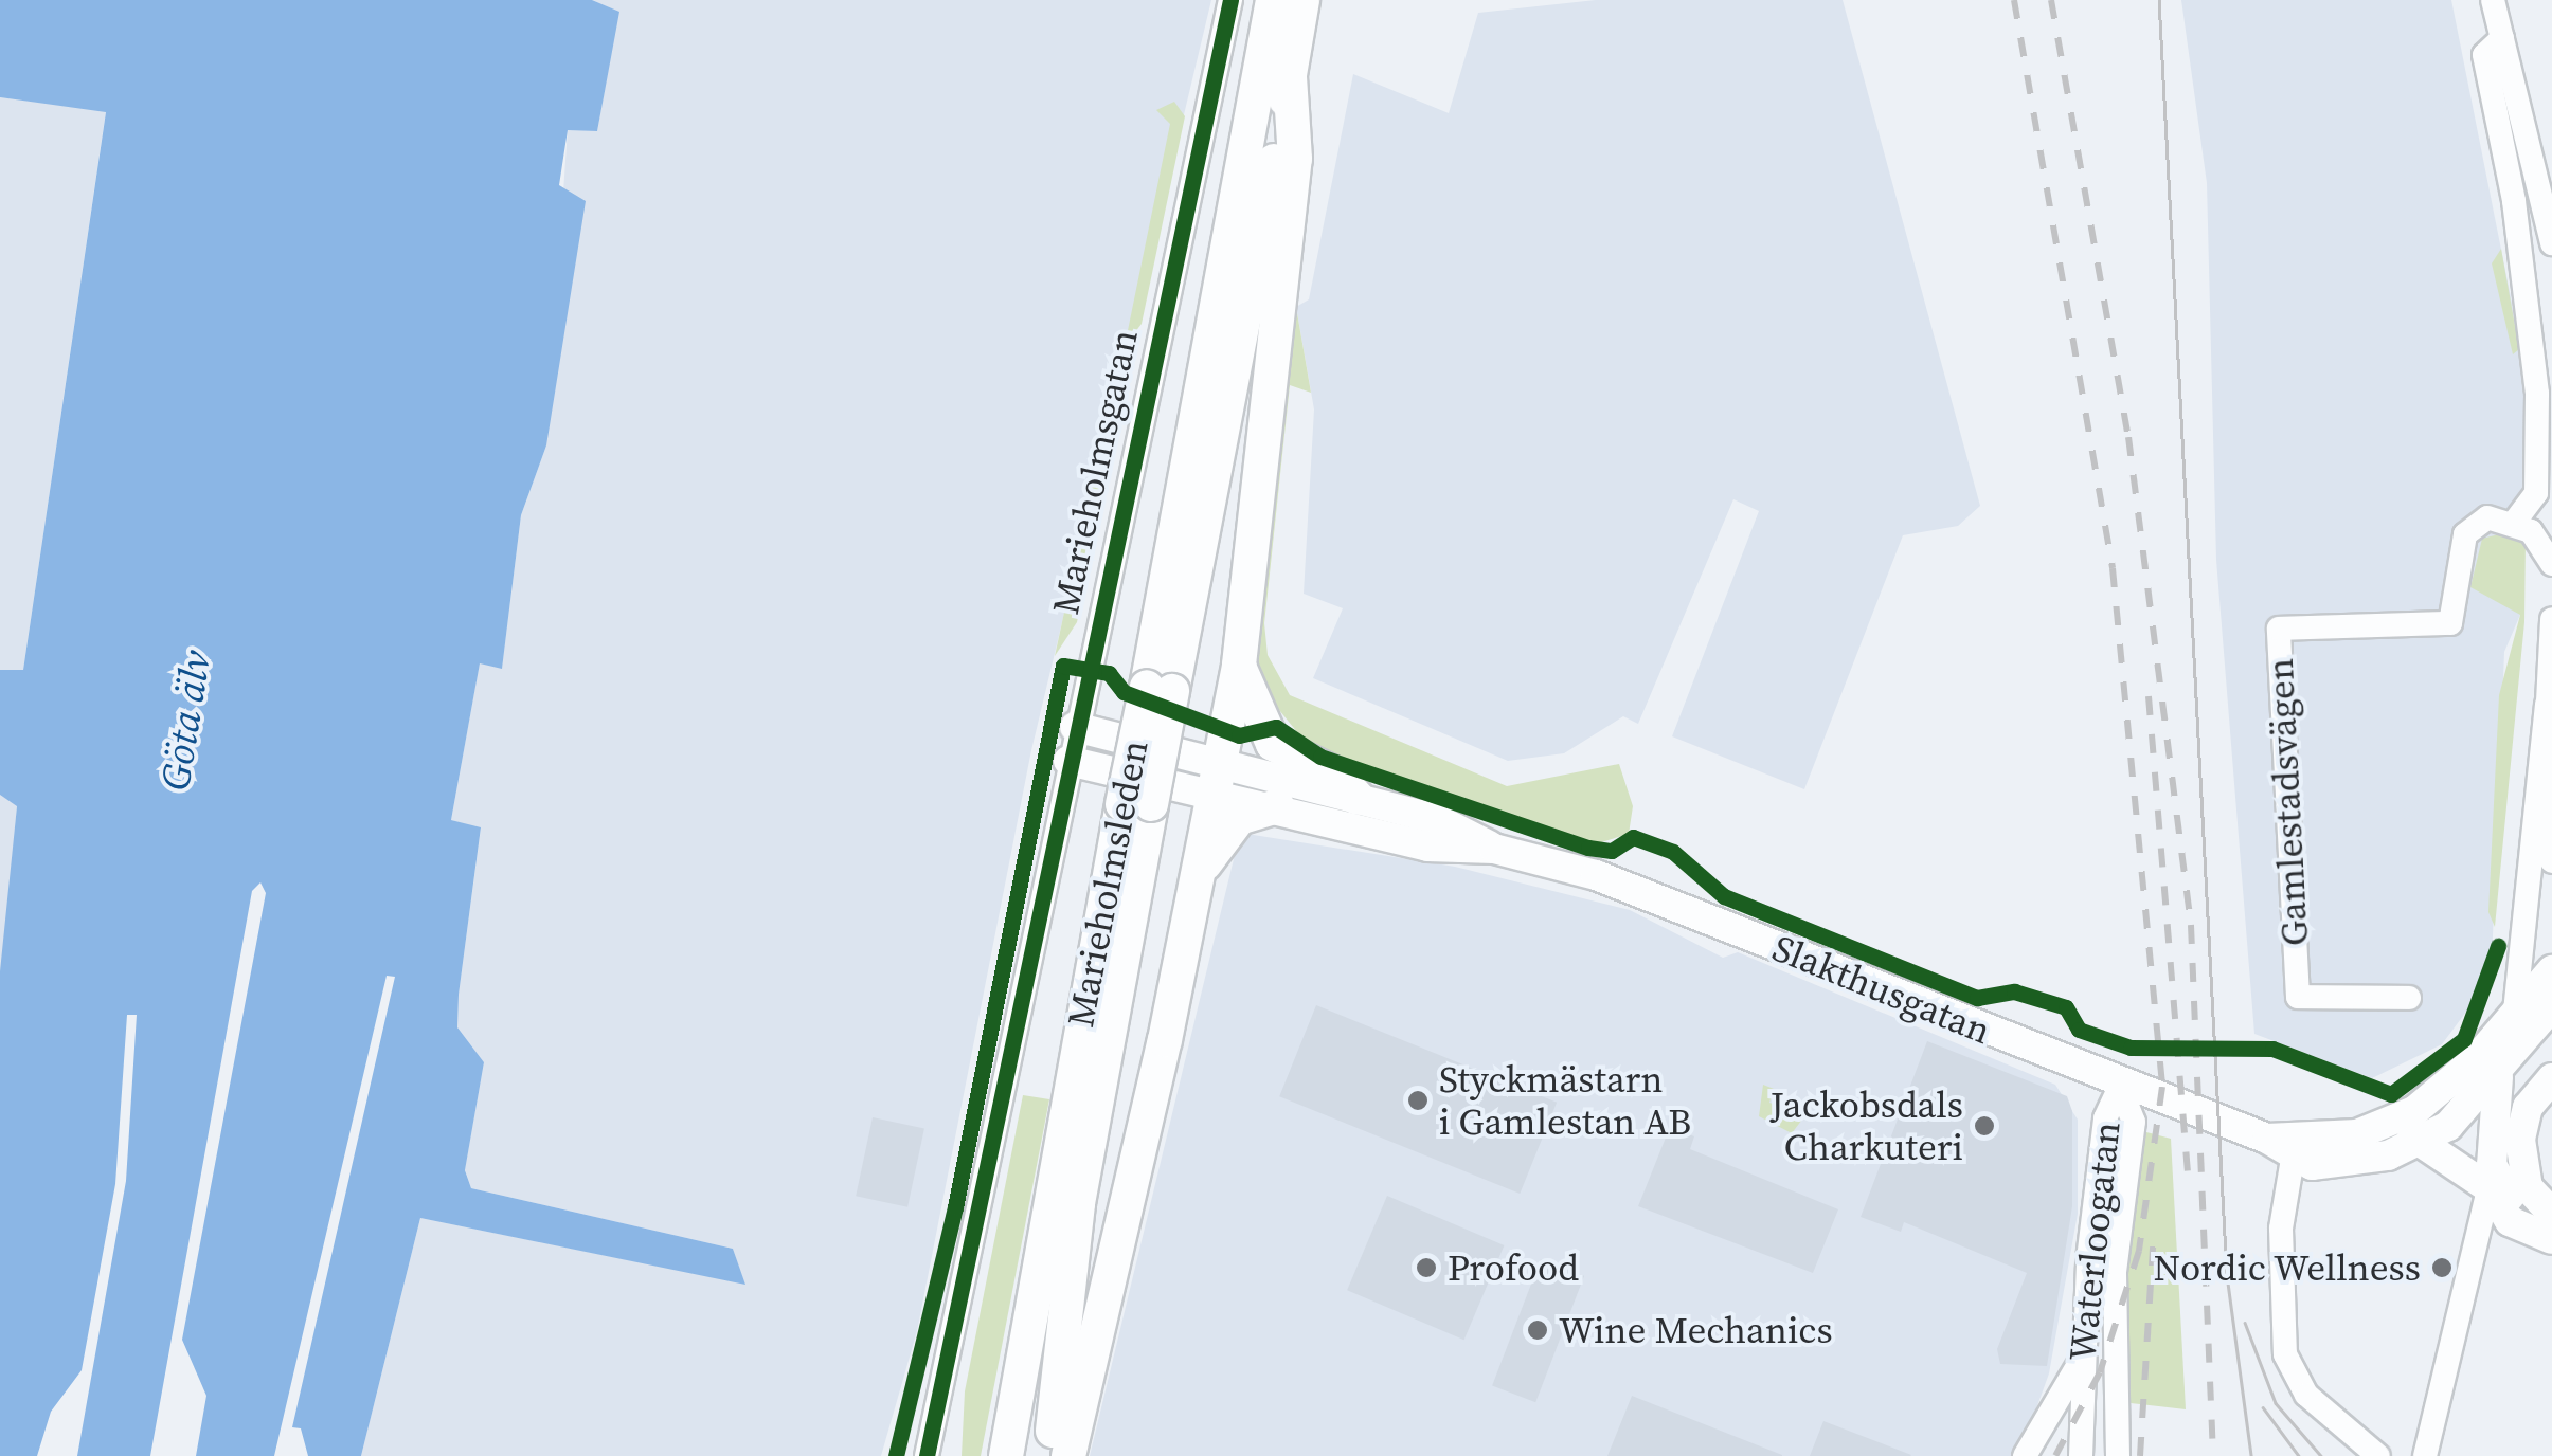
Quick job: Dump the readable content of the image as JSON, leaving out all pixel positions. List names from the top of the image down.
{
  "streets": {
    "highway": ["Marieholmsleden"],
    "main road": ["Slakthusgatan"],
    "street": ["Marieholmsgatan", "Gamlestadsvägen", "Waterloogatan"]
  },
  "crossings": [
    ["Marieholmsgatan", "Slakthusgatan"],
    ["Slakthusgatan", "Waterloogatan"]
  ],
  "water": ["Göta älv"],
  "places": [
    "Styckmästarn i Gamlestan AB",
    "Jackobsdals Charkuteri",
    "Profood",
    "Nordic Wellness",
    "Wine Mechanics"
  ]
}
